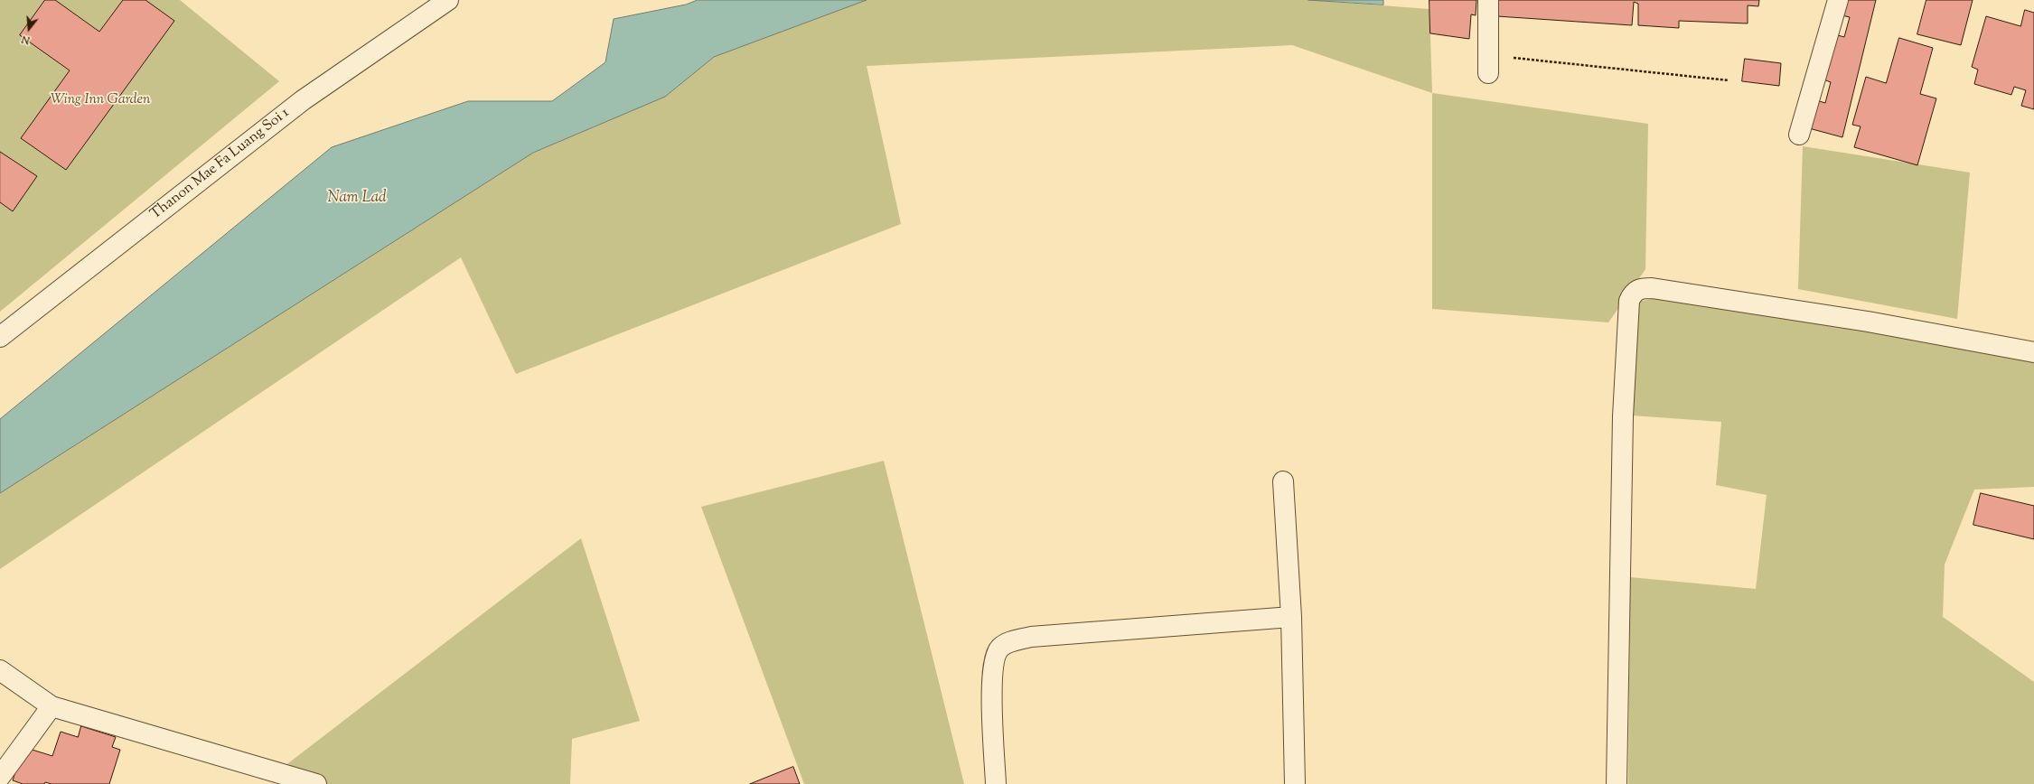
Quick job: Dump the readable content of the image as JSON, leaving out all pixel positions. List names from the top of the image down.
{
  "streets": {
    "street": ["Thanon Mae Fa Luang Soi 1"]
  },
  "water": ["Nam Lad"],
  "parks": ["Wing Inn Garden"],
  "north": "bottom"
}
